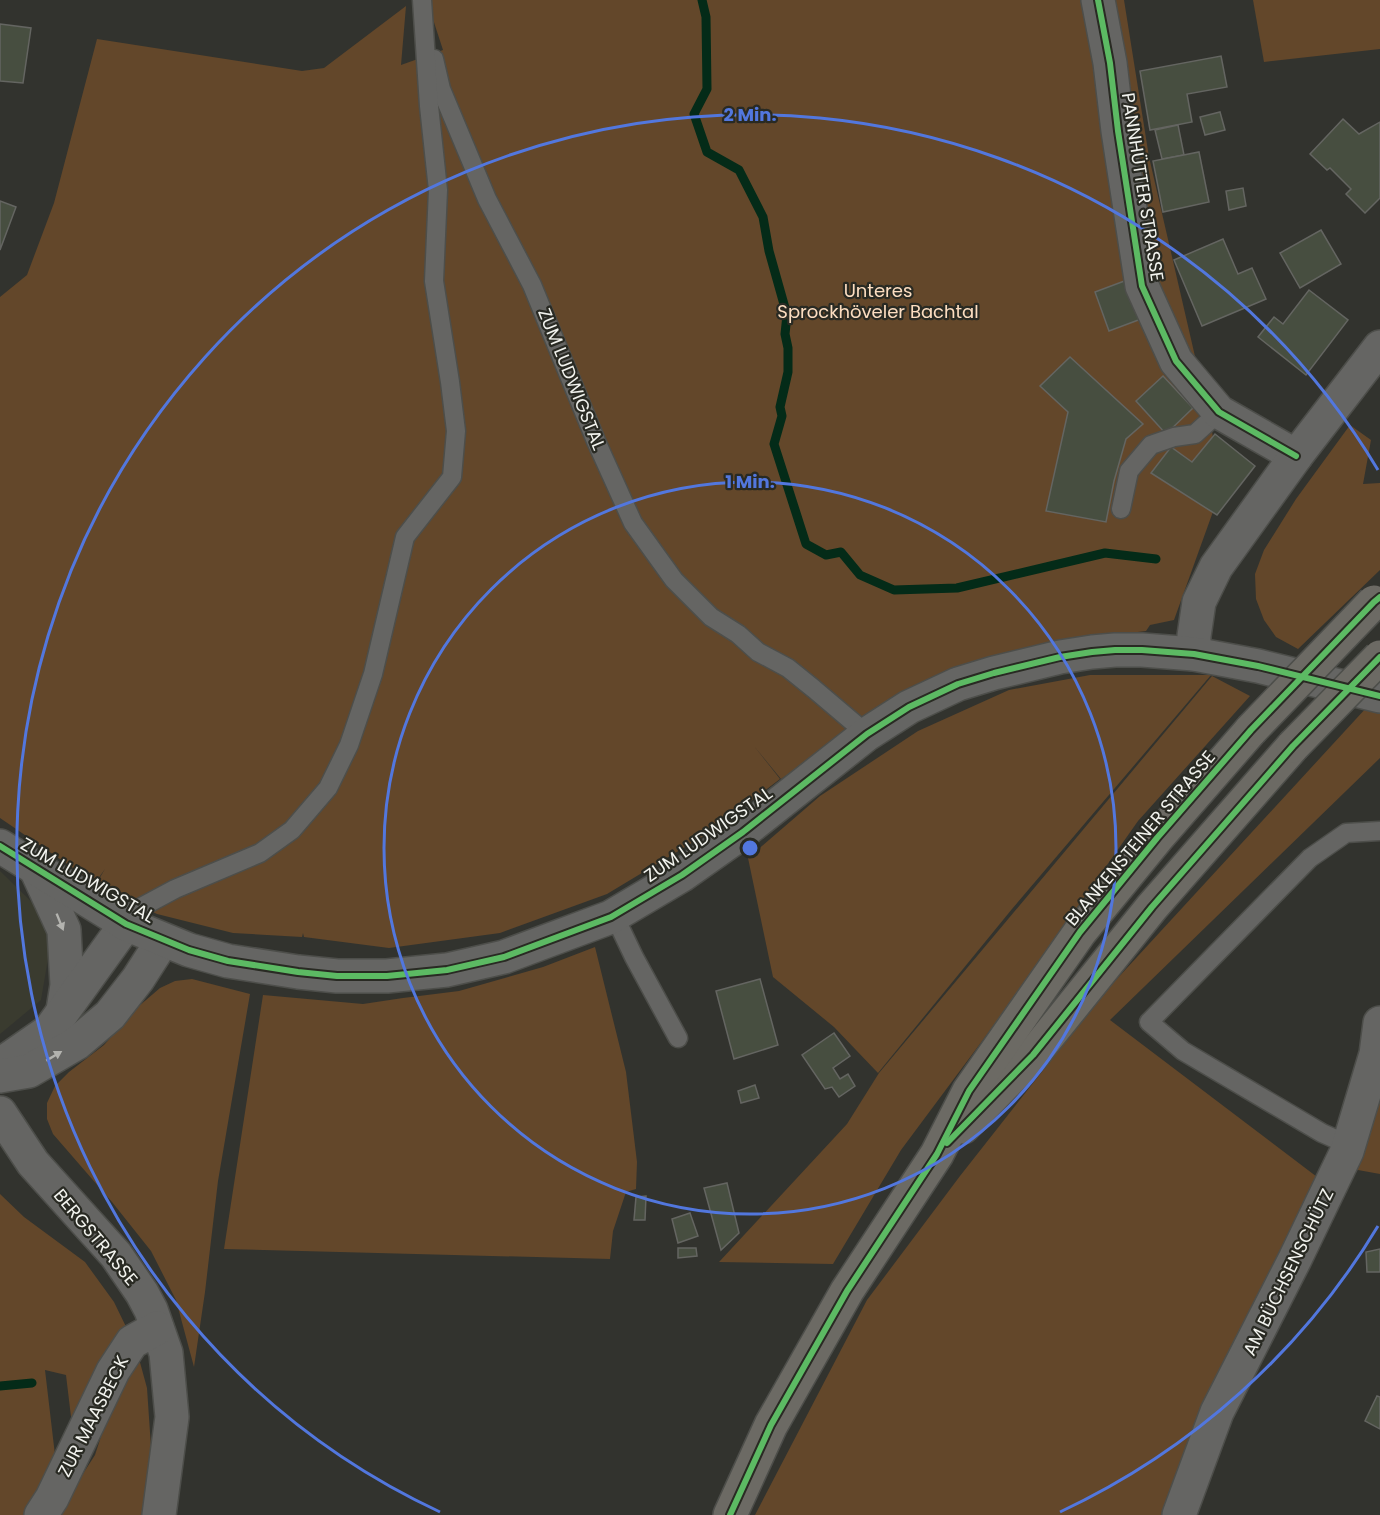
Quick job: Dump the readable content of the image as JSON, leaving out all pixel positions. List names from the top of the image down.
{
  "streets": {
    "main road": ["BLANKENSTEINER STRASSE"],
    "street": [
      "PANNHÜTTER STRASSE",
      "ZUM LUDWIGSTAL",
      "BERGSTRASSE",
      "AM BÜCHSENSCHÜTZ",
      "ZUR MAASBECK"
    ]
  },
  "crossings": [
    ["BERGSTRASSE", "ZUR MAASBECK"]
  ],
  "parks": ["Unteres Sprockhöveler Bachtal"],
  "rings": ["2 Min.", "1 Min."]
}
